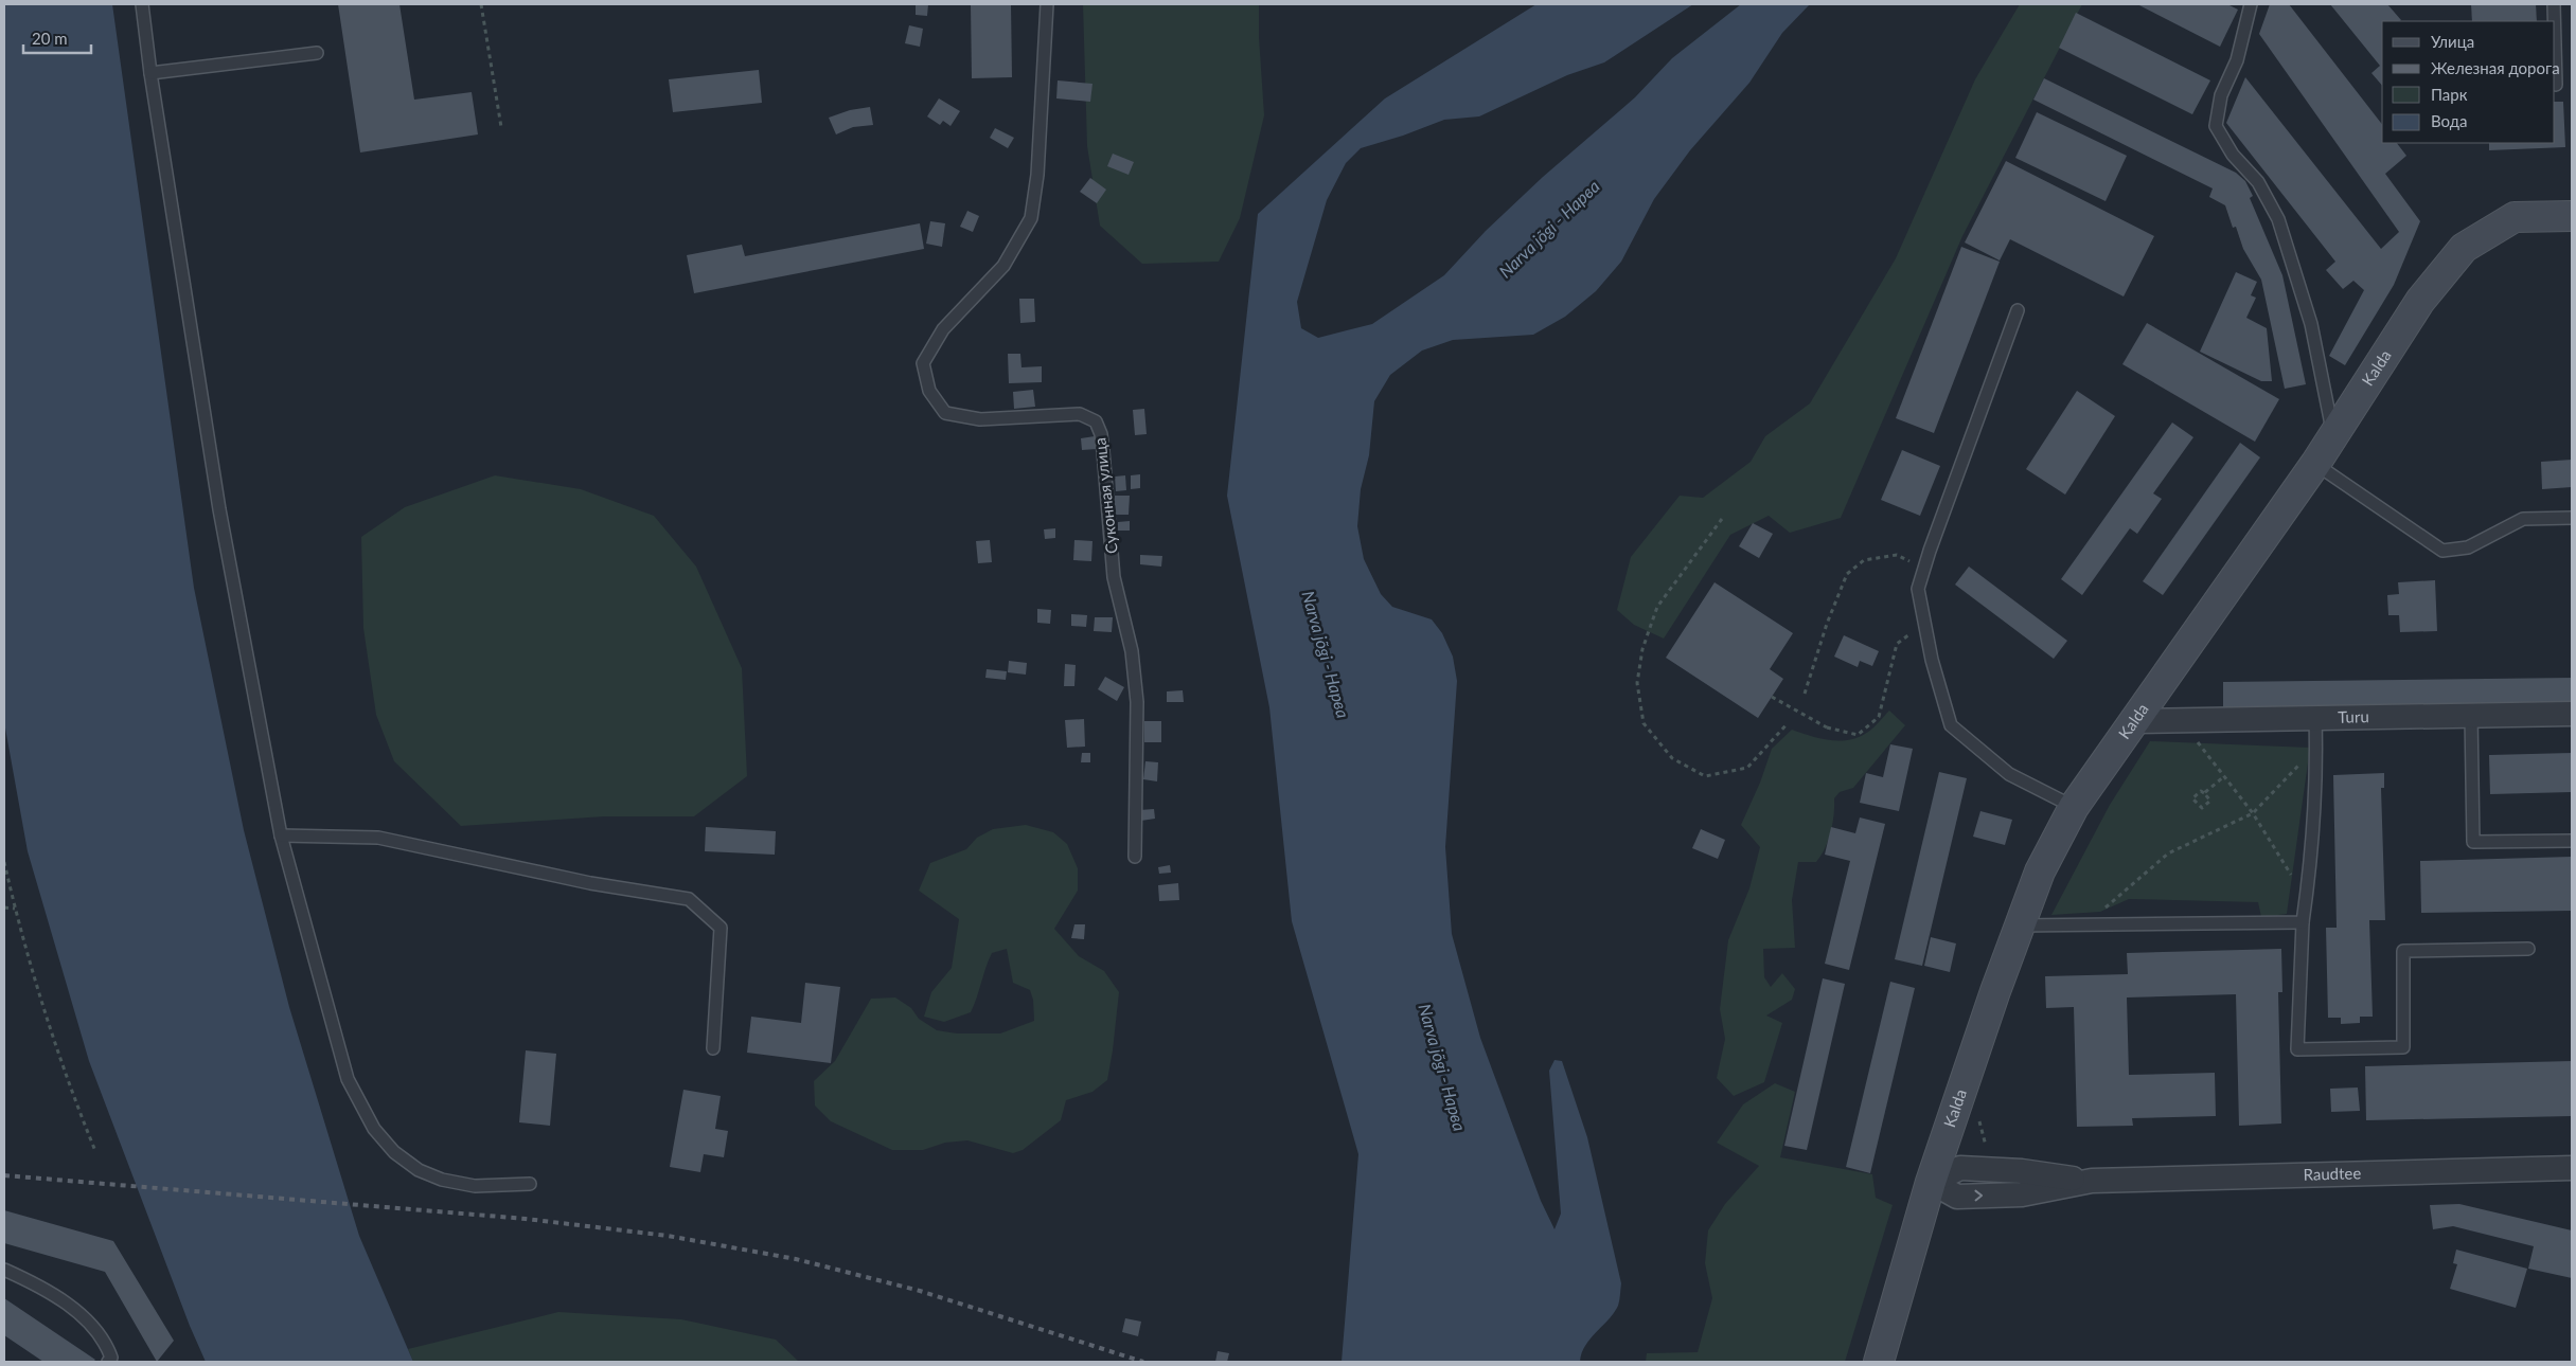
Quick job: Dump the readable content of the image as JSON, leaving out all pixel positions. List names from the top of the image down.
{
  "streets": {
    "street": ["Kalda", "Turu", "Raudtee"],
    "lane": ["Суконная улица"]
  },
  "crossings": [
    ["Kalda", "Turu"],
    ["Kalda", "Raudtee"]
  ],
  "water": ["Narva jõgi - Нарва"],
  "legend": [
    "Улица",
    "Железная дорога",
    "Парк",
    "Вода"
  ],
  "scale_bar": "20 m"
}
